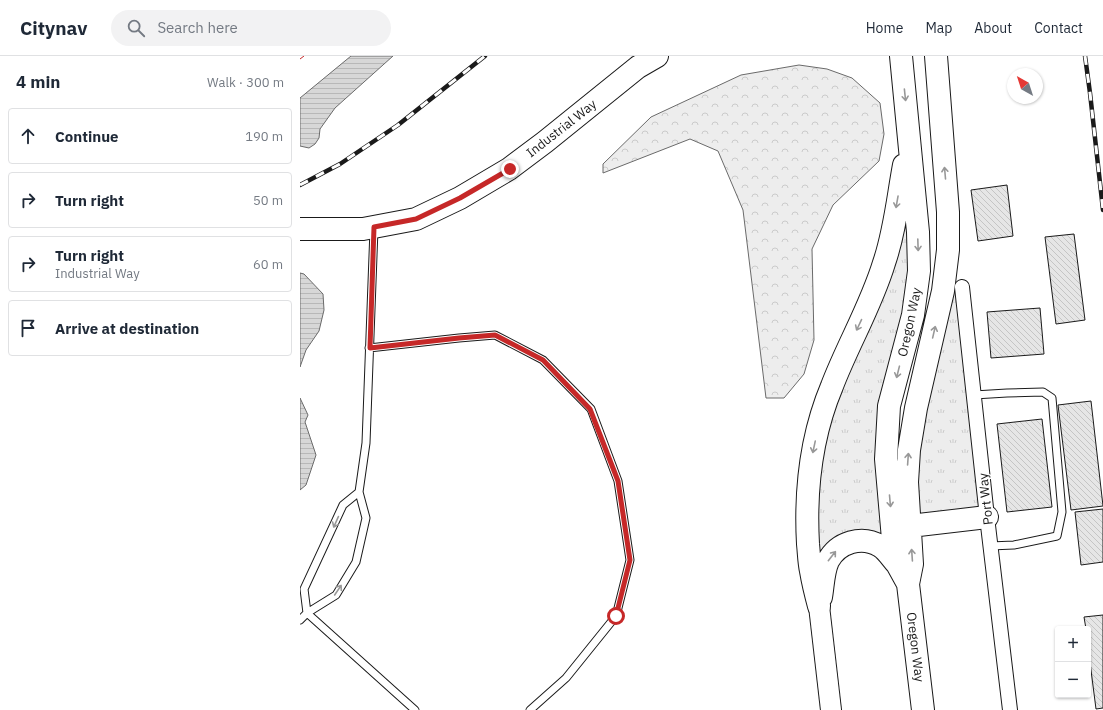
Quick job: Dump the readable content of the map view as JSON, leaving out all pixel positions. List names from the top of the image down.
{
  "streets": {
    "main road": ["Industrial Way", "Oregon Way"],
    "street": ["Port Way"]
  },
  "north": "top left",
  "page": {
    "header": "Citynav",
    "search": "Search here",
    "nav": [
      "Home",
      "Map",
      "About",
      "Contact"
    ],
    "heading": ["4 min", "Walk · 300 m"],
    "list": [
      ["Continue", "190 m"],
      ["Turn right", "50 m"],
      ["Turn right", "Industrial Way", "60 m"],
      "Arrive at destination"
    ],
    "map_buttons": ["+", "−"]
  }
}
